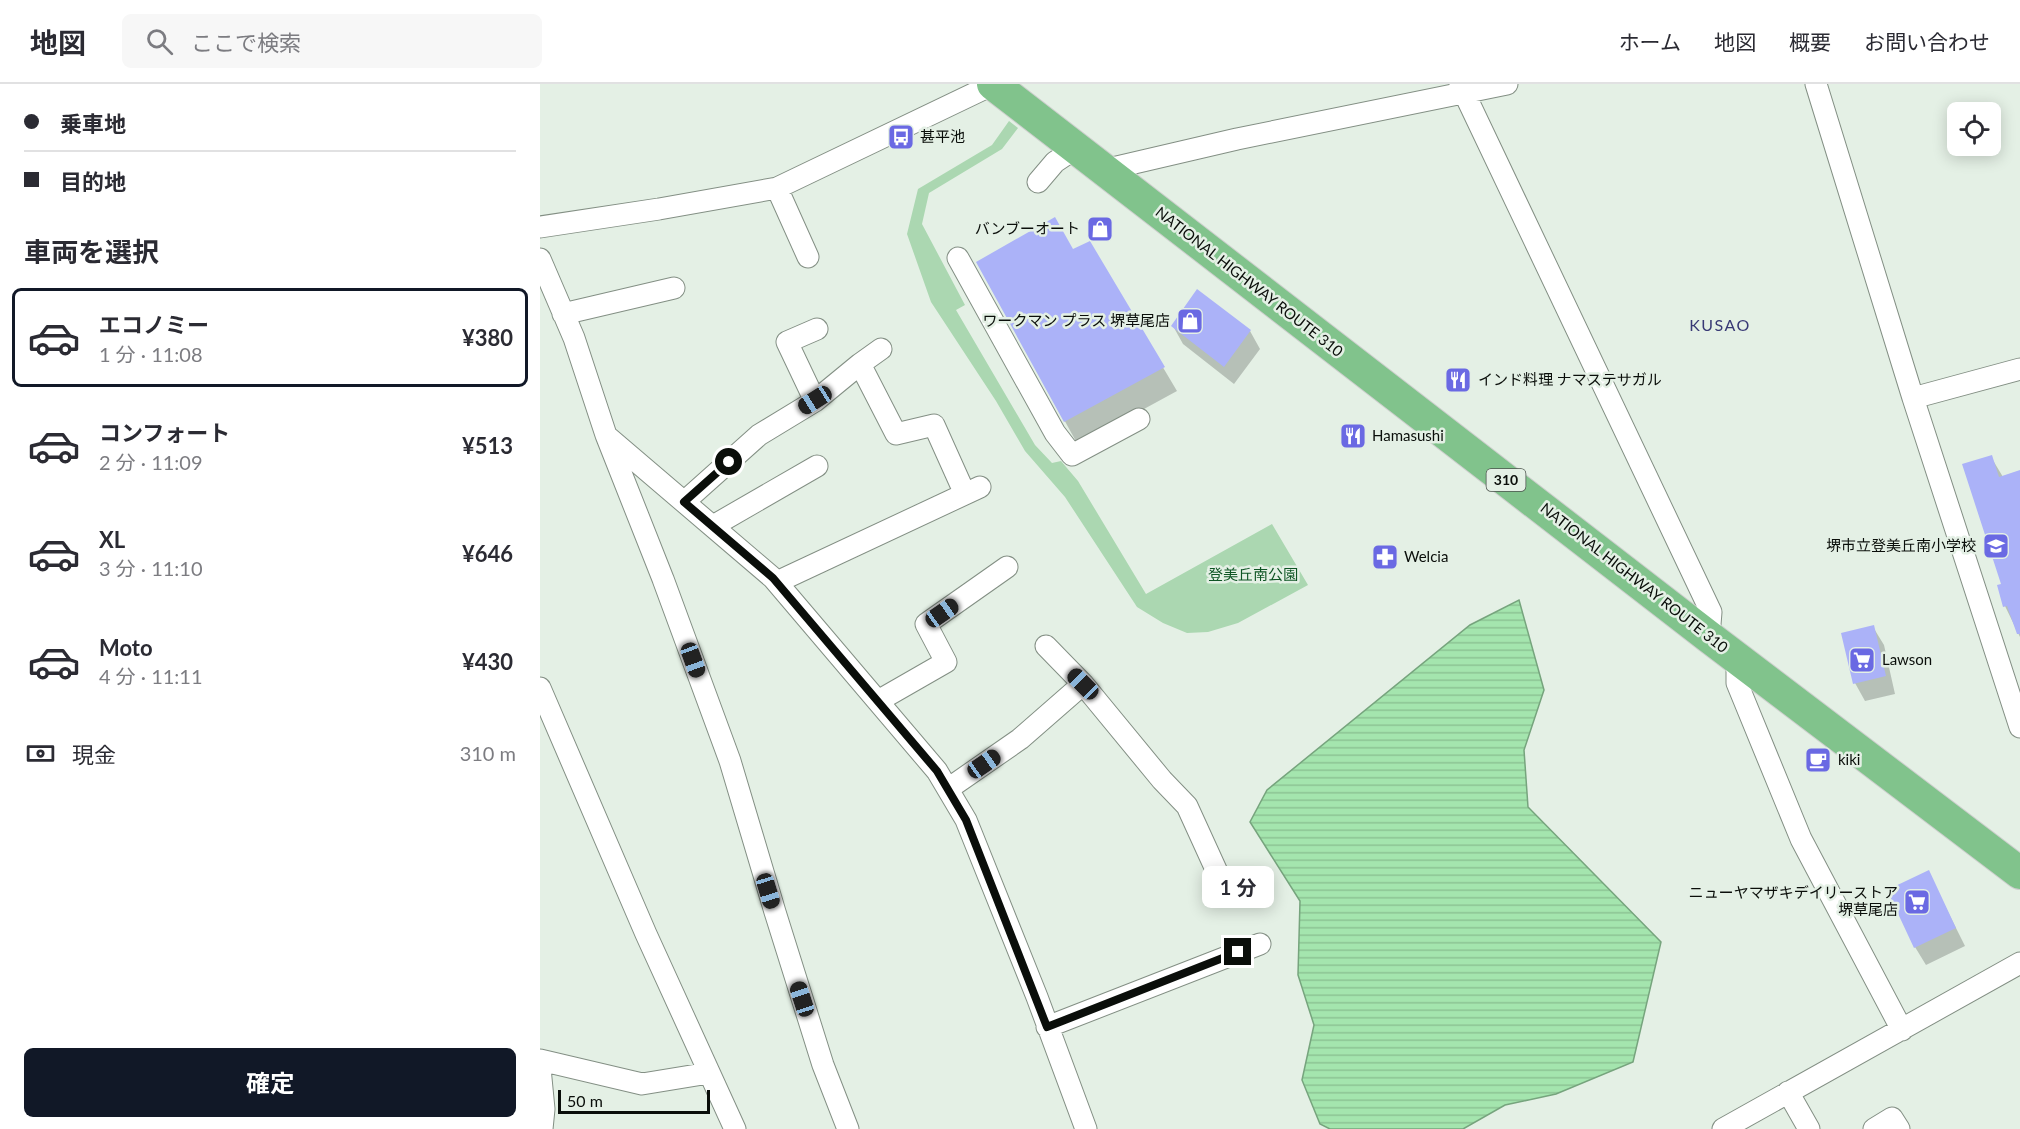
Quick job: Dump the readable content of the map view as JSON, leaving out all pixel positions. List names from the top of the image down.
{
  "streets": {
    "highway": ["NATIONAL HIGHWAY ROUTE 310", "310"]
  },
  "districts": ["KUSAO"],
  "parks": ["登美丘南公園"],
  "places": {
    "bus stop": ["甚平池"],
    "shop": ["バンブーオート", "ワークマン プラス 堺草尾店"],
    "restaurant": ["インド料理 ナマステサガル", "Hamasushi"],
    "school or university": ["堺市立登美丘南小学校"],
    "pharmacy": ["Welcia"],
    "supermarket": ["Lawson", "ニューヤマザキデイリーストア 堺草尾店"],
    "cafe": ["kiki"]
  },
  "scale_bar": "50 m",
  "page": {
    "header": "地図",
    "search": "ここで検索",
    "nav": [
      "ホーム",
      "地図",
      "概要",
      "お問い合わせ"
    ],
    "banner": ["乗車地", "目的地"],
    "heading": "車両を選択",
    "list": [
      {
        "name": "エコノミー",
        "note": "1 分 · 11:08",
        "value": "¥380"
      },
      {
        "name": "コンフォート",
        "note": "2 分 · 11:09",
        "value": "¥513"
      },
      {
        "name": "XL",
        "note": "3 分 · 11:10",
        "value": "¥646"
      },
      {
        "name": "Moto",
        "note": "4 分 · 11:11",
        "value": "¥430"
      }
    ],
    "pay": ["現金", "310 m"],
    "bubble": "1 分",
    "buttons": "確定",
    "scale": "50 m"
  }
}
